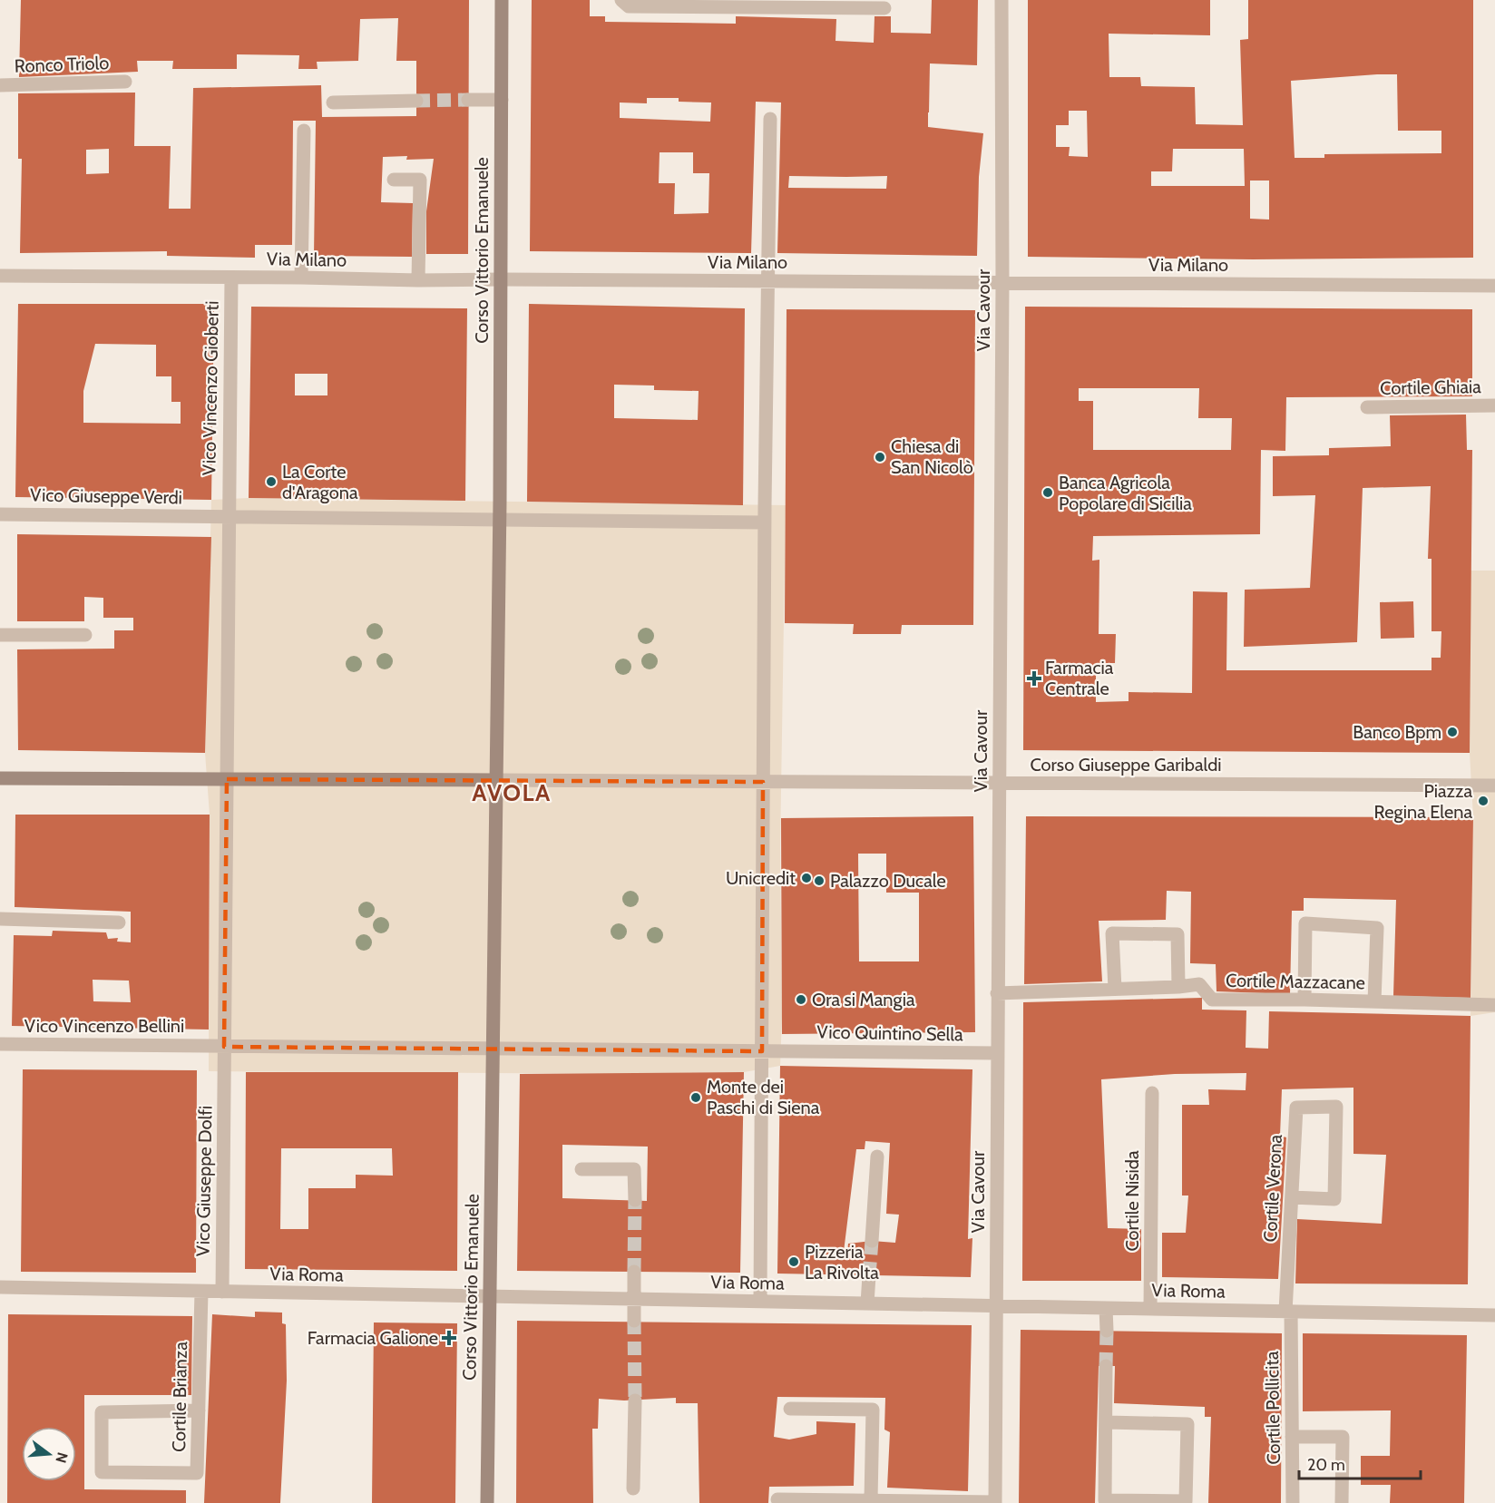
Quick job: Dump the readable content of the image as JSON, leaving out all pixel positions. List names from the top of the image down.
{
  "streets": {
    "street": [
      "Ronco Triolo",
      "Corso Vittorio Emanuele",
      "Via Milano",
      "Via Cavour",
      "Cortile Ghiaia",
      "Vico Vincenzo Gioberti",
      "Vico Giuseppe Verdi",
      "Corso Giuseppe Garibaldi",
      "Cortile Mazzacane",
      "Vico Vincenzo Bellini",
      "Vico Quintino Sella",
      "Vico Giuseppe Dolfi",
      "Cortile Verona",
      "Cortile Nisida",
      "Via Roma",
      "Cortile Brianza",
      "Cortile Pollicita"
    ]
  },
  "crossings": [
    ["Corso Vittorio Emanuele", "Via Milano"],
    ["Corso Vittorio Emanuele", "Vico Giuseppe Verdi"],
    ["Corso Vittorio Emanuele", "Corso Giuseppe Garibaldi"],
    ["Corso Vittorio Emanuele", "Vico Vincenzo Bellini"],
    ["Corso Vittorio Emanuele", "Vico Quintino Sella"],
    ["Corso Vittorio Emanuele", "Via Roma"],
    ["Via Milano", "Via Cavour"],
    ["Via Milano", "Vico Vincenzo Gioberti"],
    ["Via Cavour", "Corso Giuseppe Garibaldi"],
    ["Via Cavour", "Cortile Mazzacane"],
    ["Via Cavour", "Vico Quintino Sella"],
    ["Via Cavour", "Via Roma"],
    ["Vico Vincenzo Gioberti", "Vico Giuseppe Verdi"],
    ["Vico Vincenzo Gioberti", "Vico Giuseppe Dolfi"],
    ["Vico Vincenzo Bellini", "Vico Quintino Sella"],
    ["Vico Vincenzo Bellini", "Vico Giuseppe Dolfi"],
    ["Vico Giuseppe Dolfi", "Via Roma"],
    ["Cortile Verona", "Via Roma"],
    ["Cortile Verona", "Cortile Pollicita"],
    ["Cortile Nisida", "Via Roma"],
    ["Via Roma", "Cortile Brianza"],
    ["Via Roma", "Cortile Pollicita"]
  ],
  "districts": ["AVOLA"],
  "places": {
    "other": [
      "Chiesa di San Nicolò",
      "La Corte d'Aragona",
      "Banca Agricola Popolare di Sicilia",
      "Banco Bpm",
      "Piazza Regina Elena",
      "Unicredit",
      "Palazzo Ducale",
      "Ora si Mangia",
      "Monte dei Paschi di Siena",
      "Pizzeria La Rivolta"
    ],
    "health": ["Farmacia Centrale", "Farmacia Galione"]
  },
  "scale_bar": "20 m",
  "north": "right"
}
